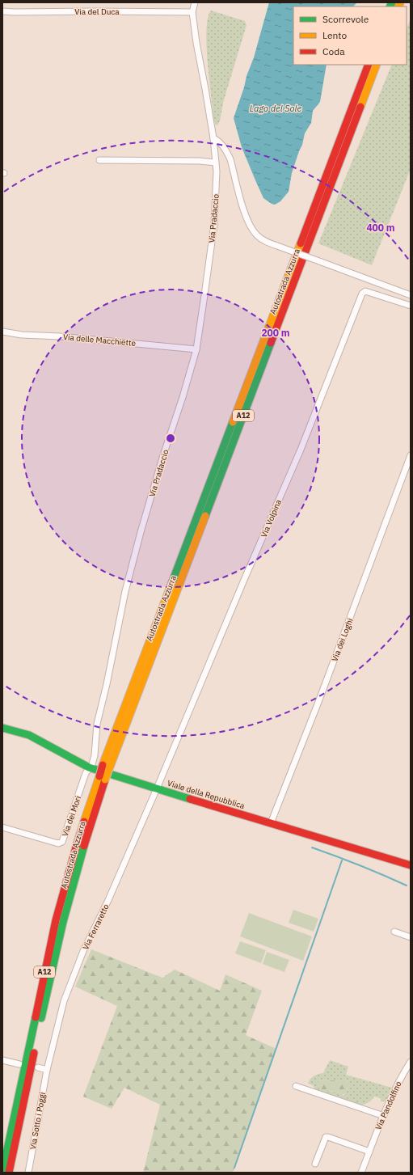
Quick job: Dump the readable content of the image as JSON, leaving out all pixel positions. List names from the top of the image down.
{
  "streets": {
    "main road": ["Autostrada Azzurra", "A12", "Viale della Repubblica"],
    "street": [
      "Via del Duca",
      "Via Pradaccio",
      "Via delle Macchiette",
      "Via Volpina",
      "Via dei Loghi",
      "Via dei Mori",
      "Via Ferraretto",
      "Via Pandolfino",
      "Via Sotto i Poggi"
    ]
  },
  "crossings": [
    ["Via del Duca", "Via Pradaccio"],
    ["Via Pradaccio", "Via delle Macchiette"],
    ["Via Pradaccio", "Viale della Repubblica"],
    ["Via Pradaccio", "Via dei Mori"],
    ["Via Volpina", "Viale della Repubblica"],
    ["Via Volpina", "Via Ferraretto"],
    ["Via dei Loghi", "Viale della Repubblica"],
    ["Viale della Repubblica", "Via dei Mori"],
    ["Viale della Repubblica", "Via Ferraretto"],
    ["Via Ferraretto", "Via Sotto i Poggi"]
  ],
  "water": ["Lago del Sole"],
  "legend": ["Scorrevole", "Lento", "Coda"],
  "rings": ["400 m", "200 m"]
}
